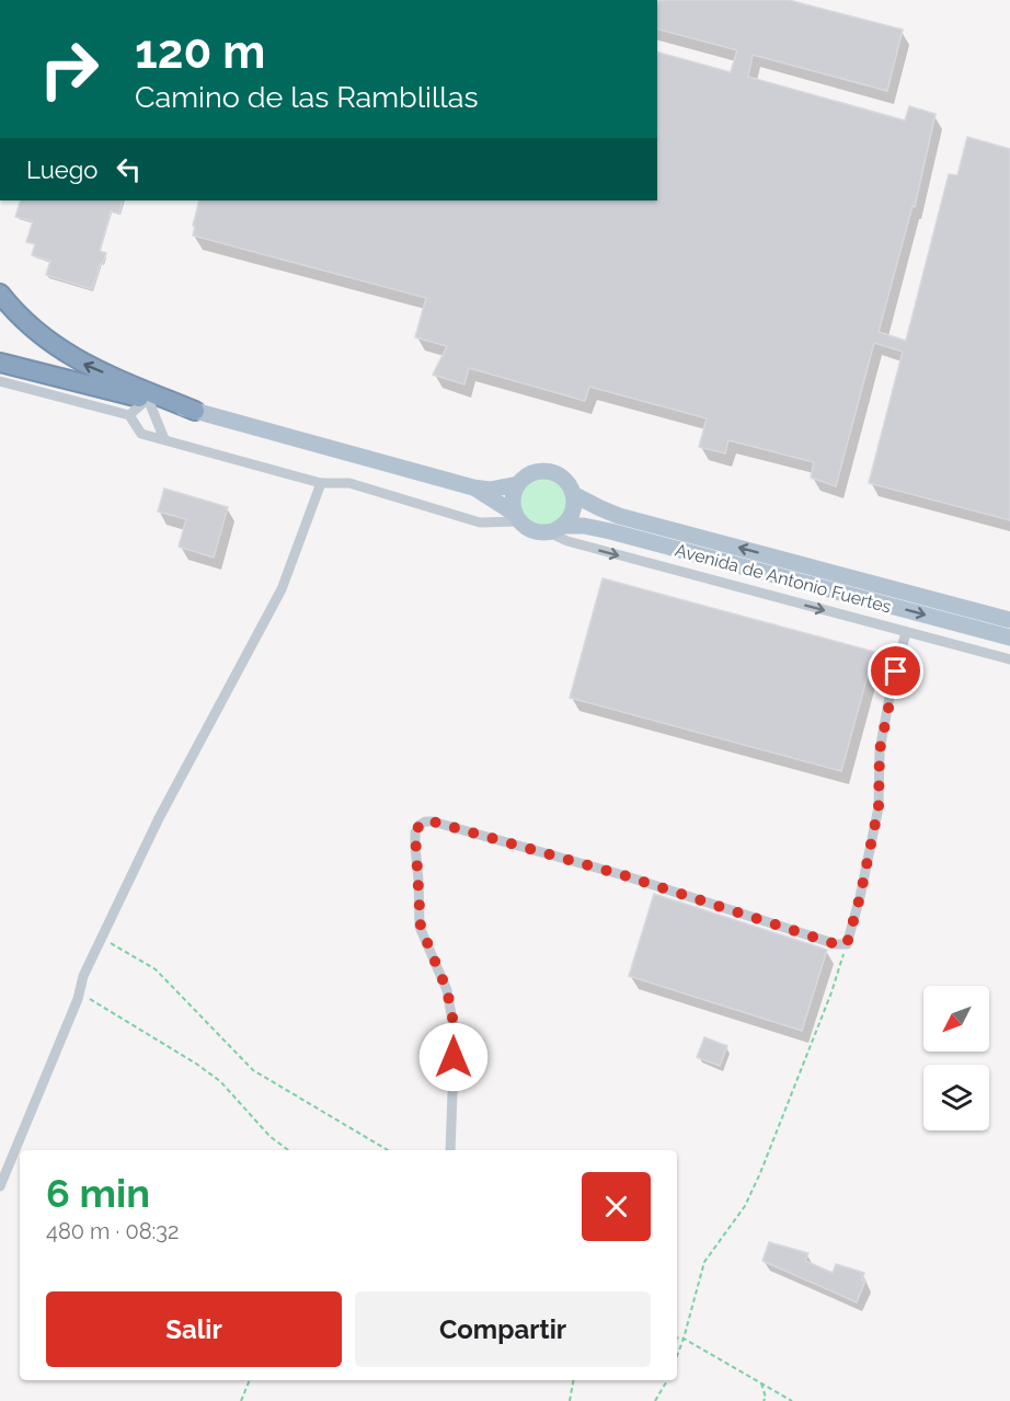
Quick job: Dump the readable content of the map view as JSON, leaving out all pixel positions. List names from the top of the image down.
{
  "streets": {
    "main road": ["Avenida de Antonio Fuertes"]
  },
  "north": "bottom left",
  "page": {
    "turn": ["120 m", "Camino de las Ramblillas"],
    "then": "Luego",
    "heading": ["6 min", "480 m · 08:32"],
    "buttons": ["Salir", "Compartir"]
  }
}
